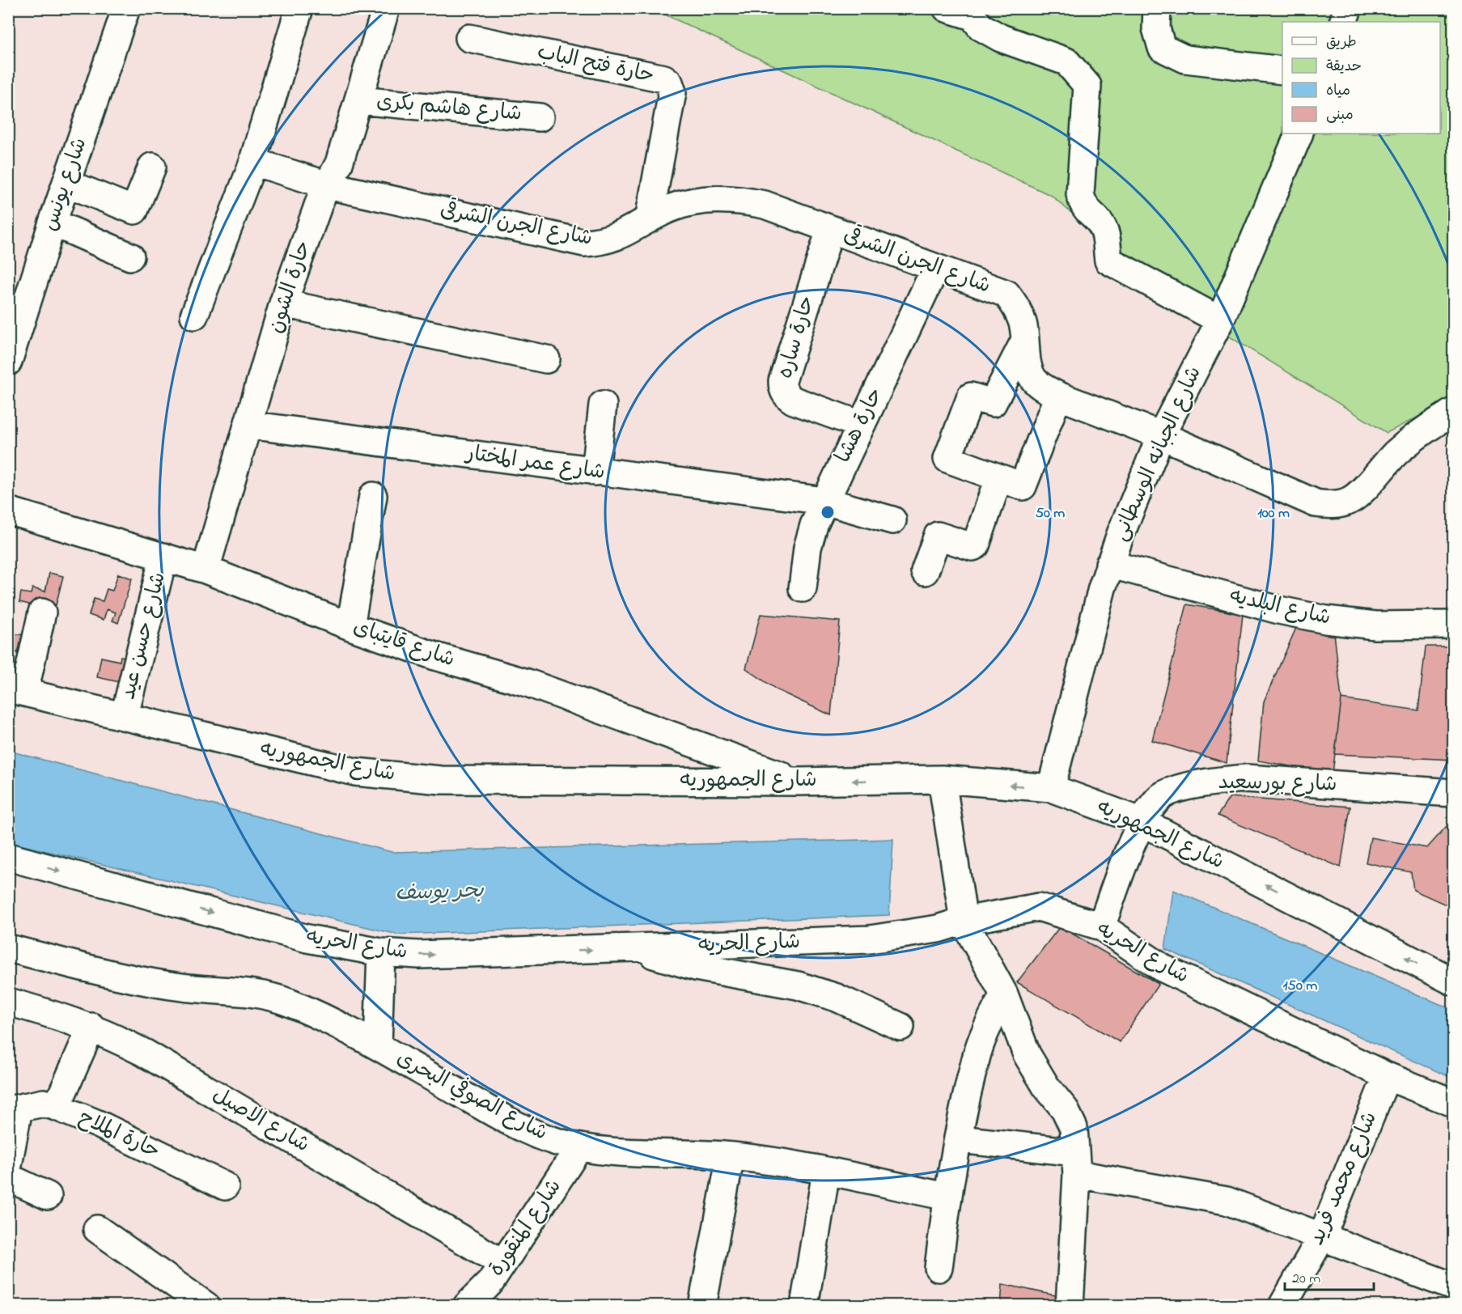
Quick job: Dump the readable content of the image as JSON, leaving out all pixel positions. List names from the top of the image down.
{
  "streets": {
    "street": [
      "حارة فتح الباب",
      "شارع هاشم بكرى",
      "شارع يونس",
      "شارع الجرن الشرقى",
      "حارة الشون",
      "حارة ساره",
      "حارة هشا",
      "شارع الجبانه الوسطانى",
      "شارع عمر المختار",
      "شارع البلديه",
      "شارع حسن عيد",
      "شارع قايتباى",
      "شارع الجمهوريه",
      "شارع بورسعيد",
      "شارع الحريه",
      "شارع الصوفي البحرى",
      "شارع الاصيل",
      "حارة الملاح",
      "شارع محمد فريد",
      "شارع المنقورة"
    ]
  },
  "crossings": [
    ["حارة فتح الباب", "شارع الجرن الشرقى"],
    ["شارع هاشم بكرى", "حارة الشون"],
    ["شارع الجرن الشرقى", "حارة الشون"],
    ["شارع الجرن الشرقى", "حارة ساره"],
    ["شارع الجرن الشرقى", "حارة هشا"],
    ["شارع الجرن الشرقى", "شارع الجبانه الوسطانى"],
    ["حارة الشون", "شارع عمر المختار"],
    ["حارة الشون", "شارع قايتباى"],
    ["حارة ساره", "حارة هشا"],
    ["حارة هشا", "شارع عمر المختار"],
    ["شارع الجبانه الوسطانى", "شارع البلديه"],
    ["شارع الجبانه الوسطانى", "شارع الجمهوريه"],
    ["شارع حسن عيد", "شارع قايتباى"],
    ["شارع حسن عيد", "شارع الجمهوريه"],
    ["شارع قايتباى", "شارع الجمهوريه"],
    ["شارع الجمهوريه", "شارع بورسعيد"],
    ["شارع بورسعيد", "شارع الحريه"],
    ["شارع الحريه", "شارع محمد فريد"],
    ["شارع الصوفي البحرى", "شارع المنقورة"],
    ["شارع الاصيل", "شارع المنقورة"]
  ],
  "one_way": ["شارع الجمهوريه", "شارع الحريه"],
  "water": ["بحر يوسف"],
  "legend": [
    "طريق",
    "حديقة",
    "مياه",
    "مبنى"
  ],
  "scale_bar": "20 m",
  "rings": ["50 m", "100 m", "150 m"]
}
